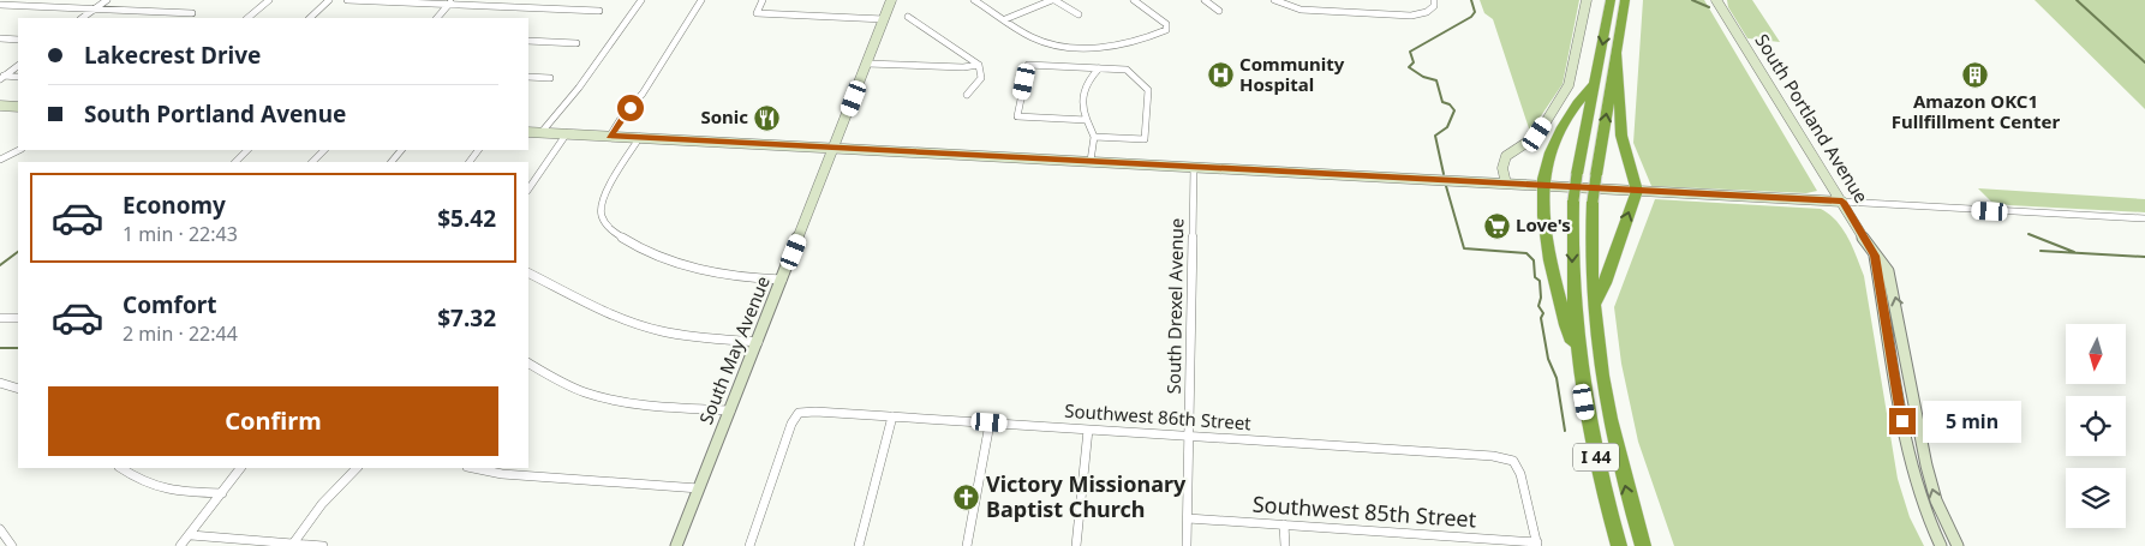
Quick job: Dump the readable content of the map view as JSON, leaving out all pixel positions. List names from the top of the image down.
{
  "streets": {
    "highway": ["I 44"],
    "main road": ["South Portland Avenue", "South May Avenue"],
    "street": ["South Drexel Avenue", "Southwest 86th Street", "Southwest 85th Street"]
  },
  "crossings": [
    ["South Drexel Avenue", "Southwest 86th Street"],
    ["South Drexel Avenue", "Southwest 85th Street"],
    ["Southwest 86th Street", "Southwest 85th Street"]
  ],
  "places": {
    "building": ["Amazon OKC1 Fullfillment Center"],
    "hospital": ["Community Hospital"],
    "restaurant": ["Sonic"],
    "supermarket": ["Love's"],
    "church": ["Victory Missionary Baptist Church"]
  },
  "north": "bottom",
  "page": {
    "banner": ["Lakecrest Drive", "South Portland Avenue"],
    "list": [
      {
        "name": "Economy",
        "note": "1 min · 22:43",
        "value": "$5.42"
      },
      {
        "name": "Comfort",
        "note": "2 min · 22:44",
        "value": "$7.32"
      }
    ],
    "buttons": "Confirm",
    "bubble": "5 min"
  }
}
